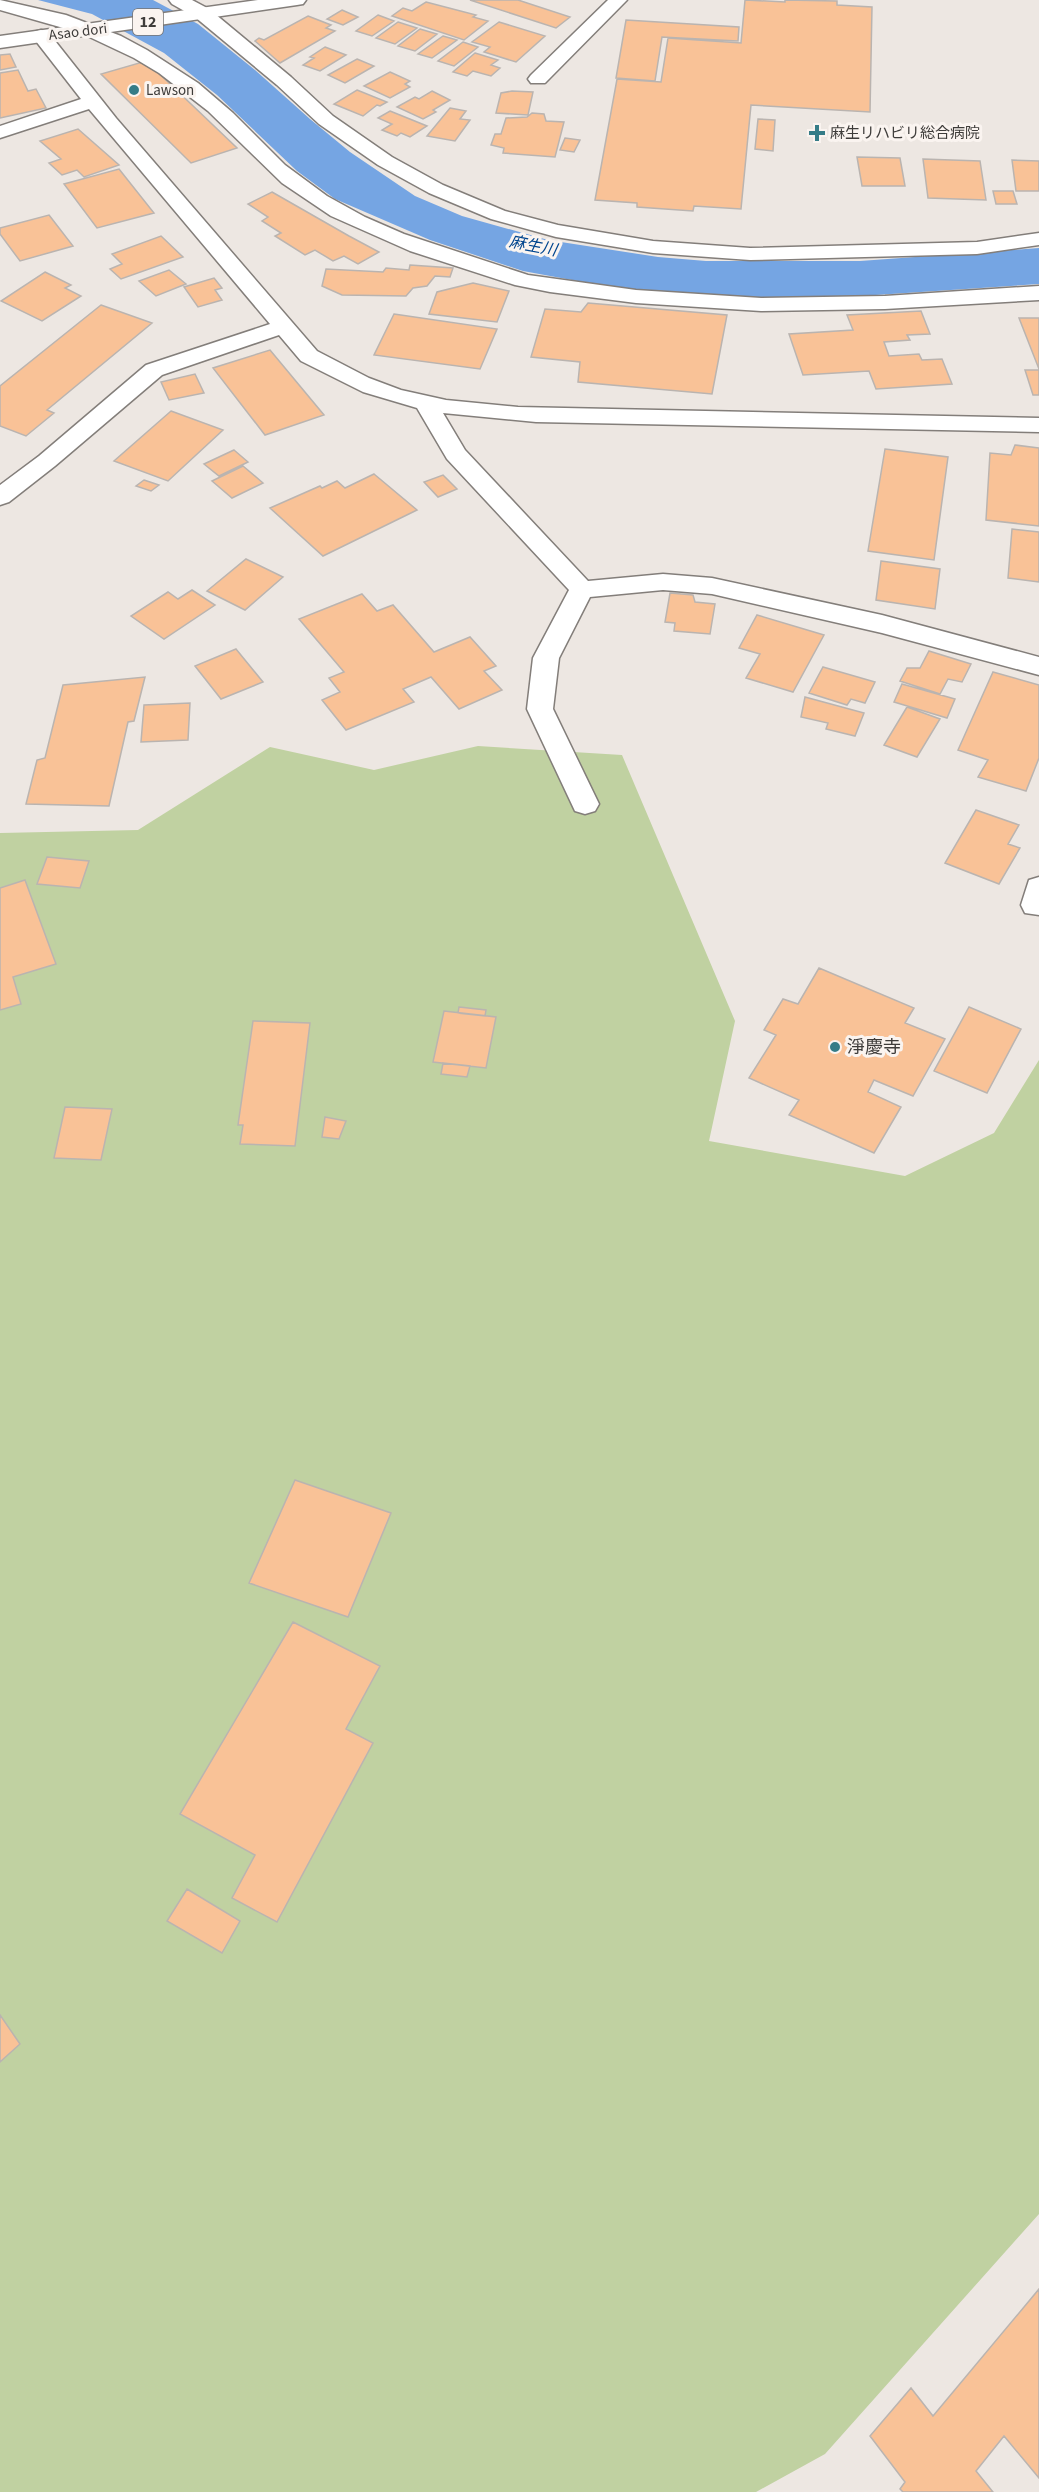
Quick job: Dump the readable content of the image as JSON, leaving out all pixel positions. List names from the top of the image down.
{
  "streets": {
    "street": ["12", "Asao dori"]
  },
  "water": ["麻生川"],
  "places": {
    "other": ["Lawson", "淨慶寺"],
    "health": ["麻生リハビリ総合病院"]
  }
}
